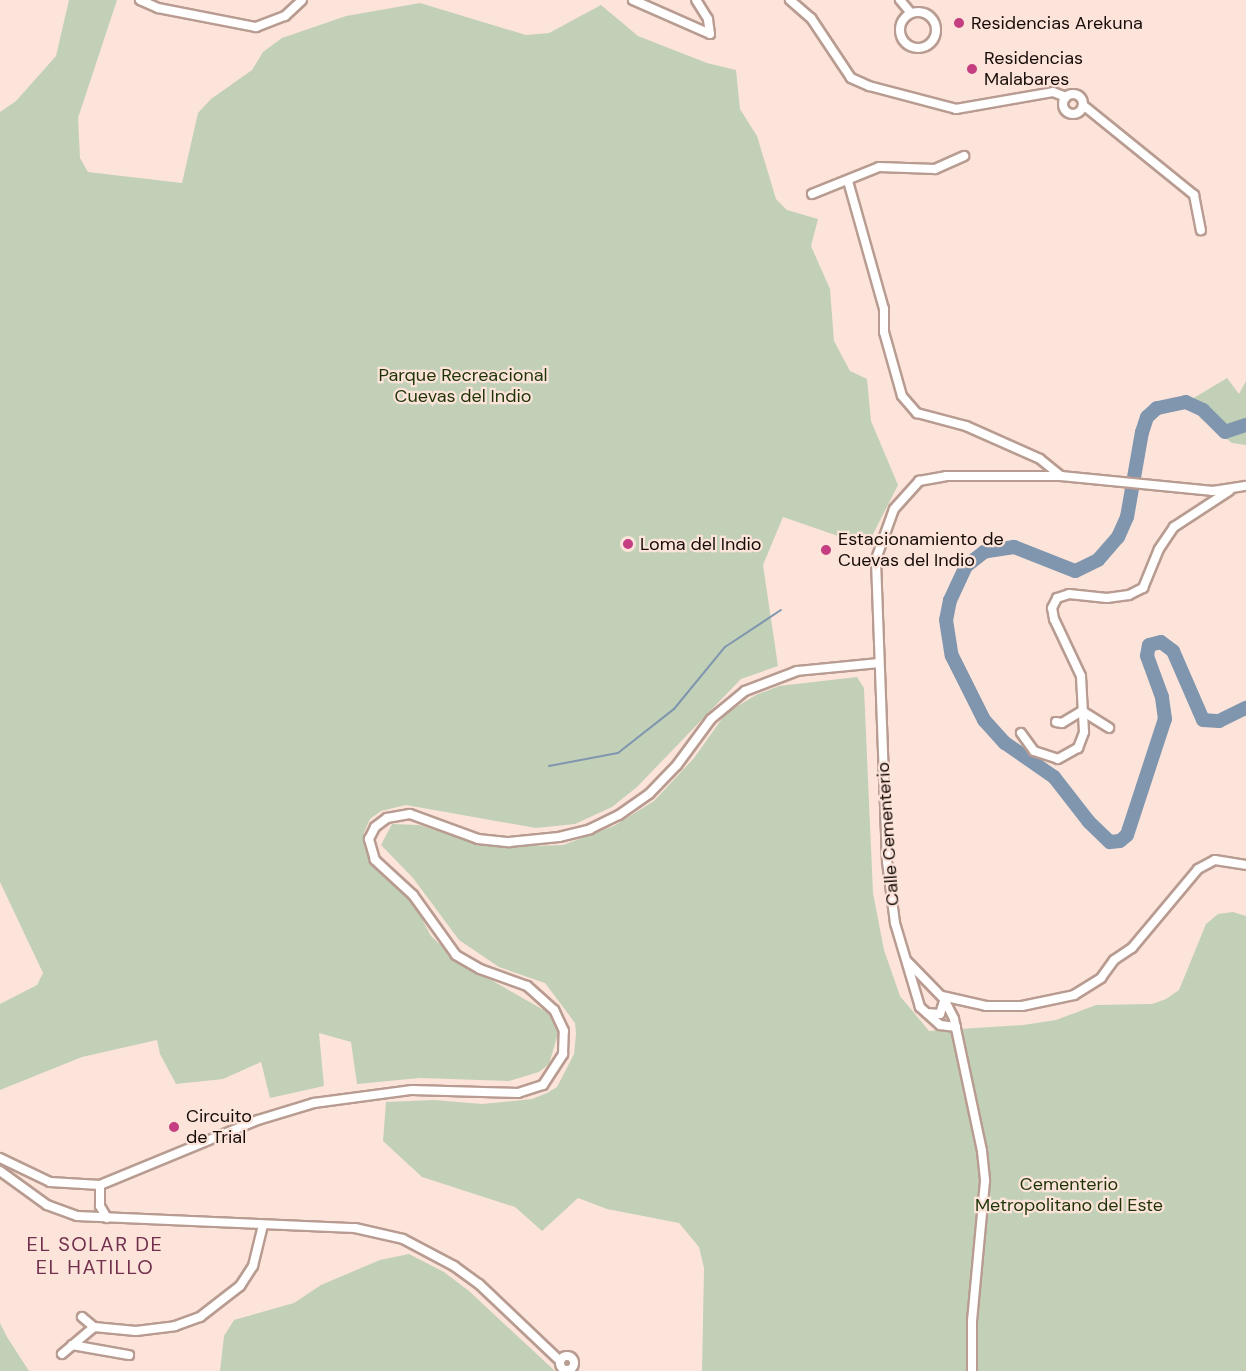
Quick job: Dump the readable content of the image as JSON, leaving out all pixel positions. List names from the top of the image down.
{
  "streets": {
    "street": ["Calle Cementerio"]
  },
  "districts": ["EL SOLAR DE EL HATILLO"],
  "parks": ["Parque Recreacional Cuevas del Indio", "Cementerio Metropolitano del Este"],
  "places": [
    "Residencias Arekuna",
    "Residencias Malabares",
    "Loma del Indio",
    "Estacionamiento de Cuevas del Indio",
    "Circuito de Trial"
  ]
}
